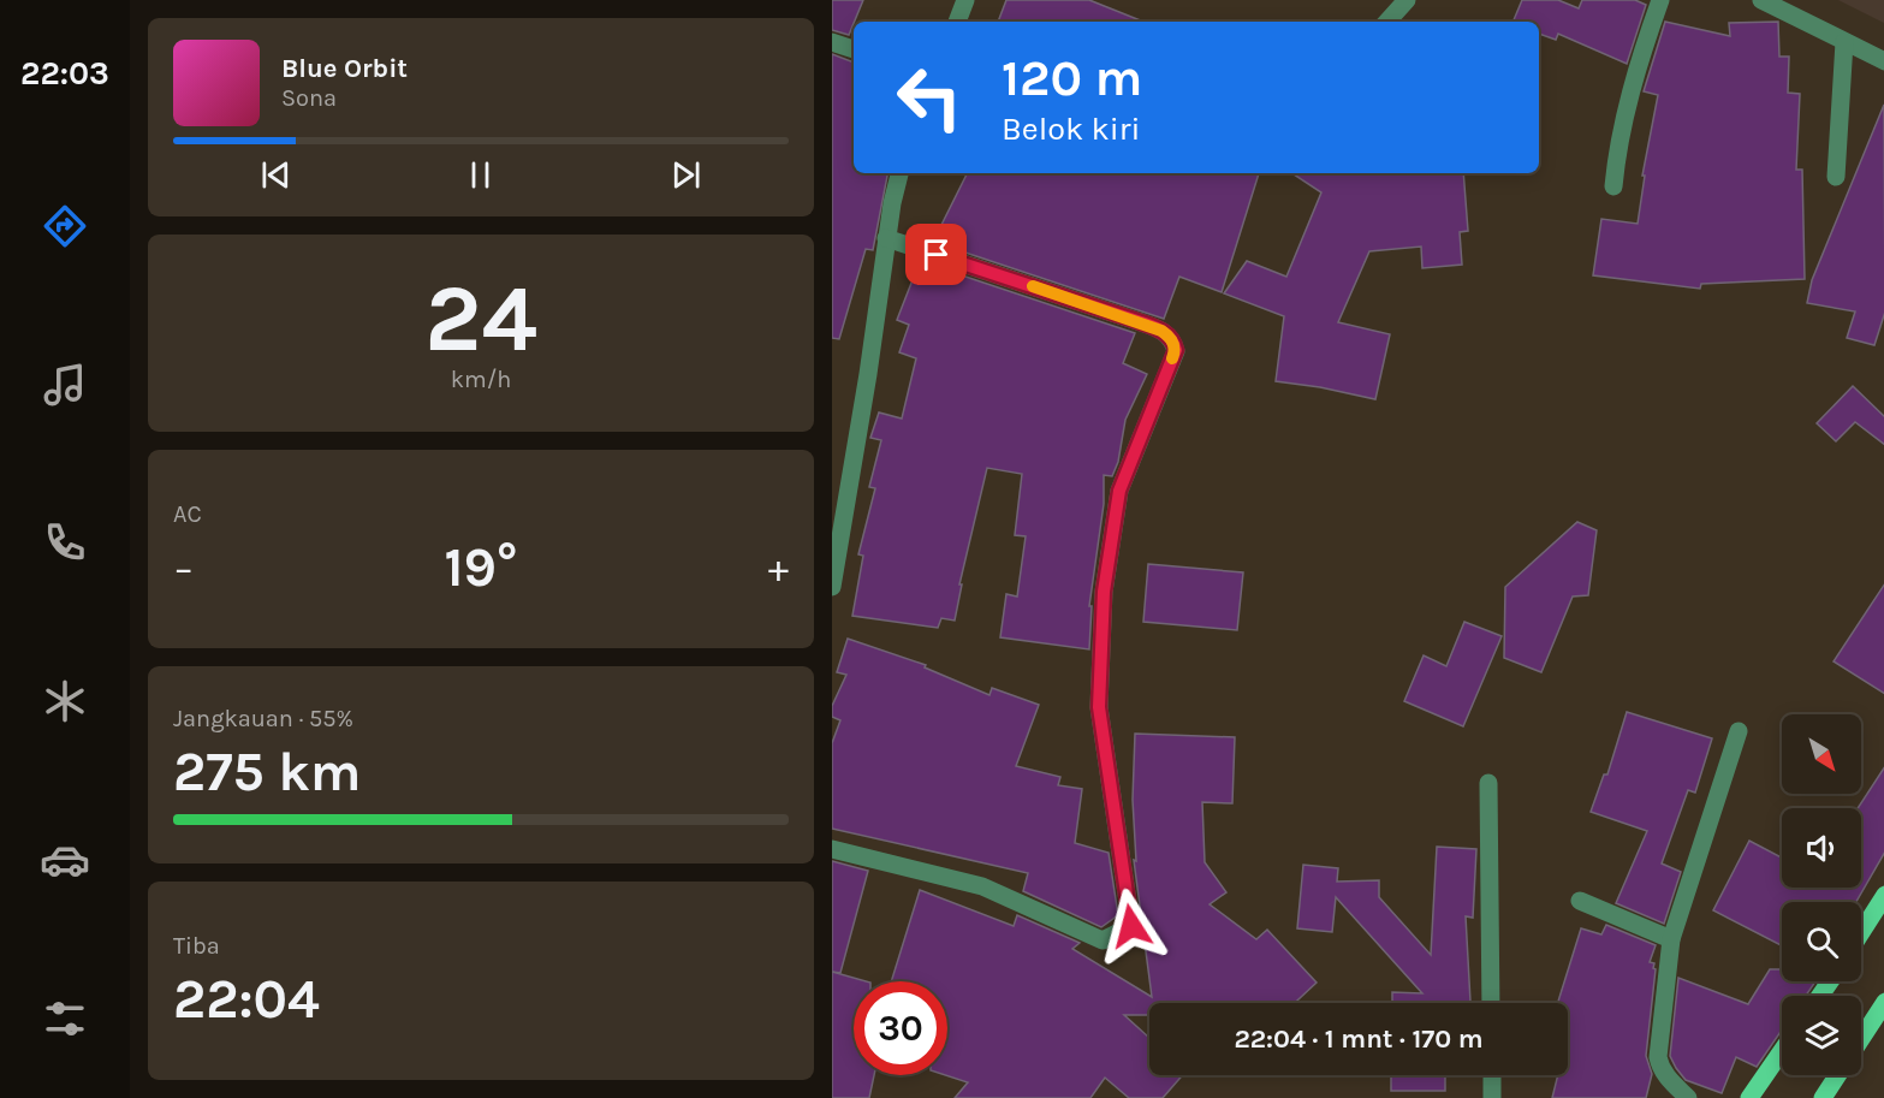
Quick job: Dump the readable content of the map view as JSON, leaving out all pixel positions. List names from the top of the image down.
{
  "north": "bottom right",
  "page": {
    "tabs": "22:03",
    "turn": ["120 m", "Belok kiri"],
    "song": ["Blue Orbit", "Sona"],
    "tile": [
      ["24", "km/h"],
      "AC",
      ["Jangkauan · 55%", "275 km"],
      ["Tiba", "22:04"]
    ],
    "heat": ["−", "19°", "+"],
    "limit": "30",
    "trip": "22:04 · 1 mnt · 170 m"
  }
}
